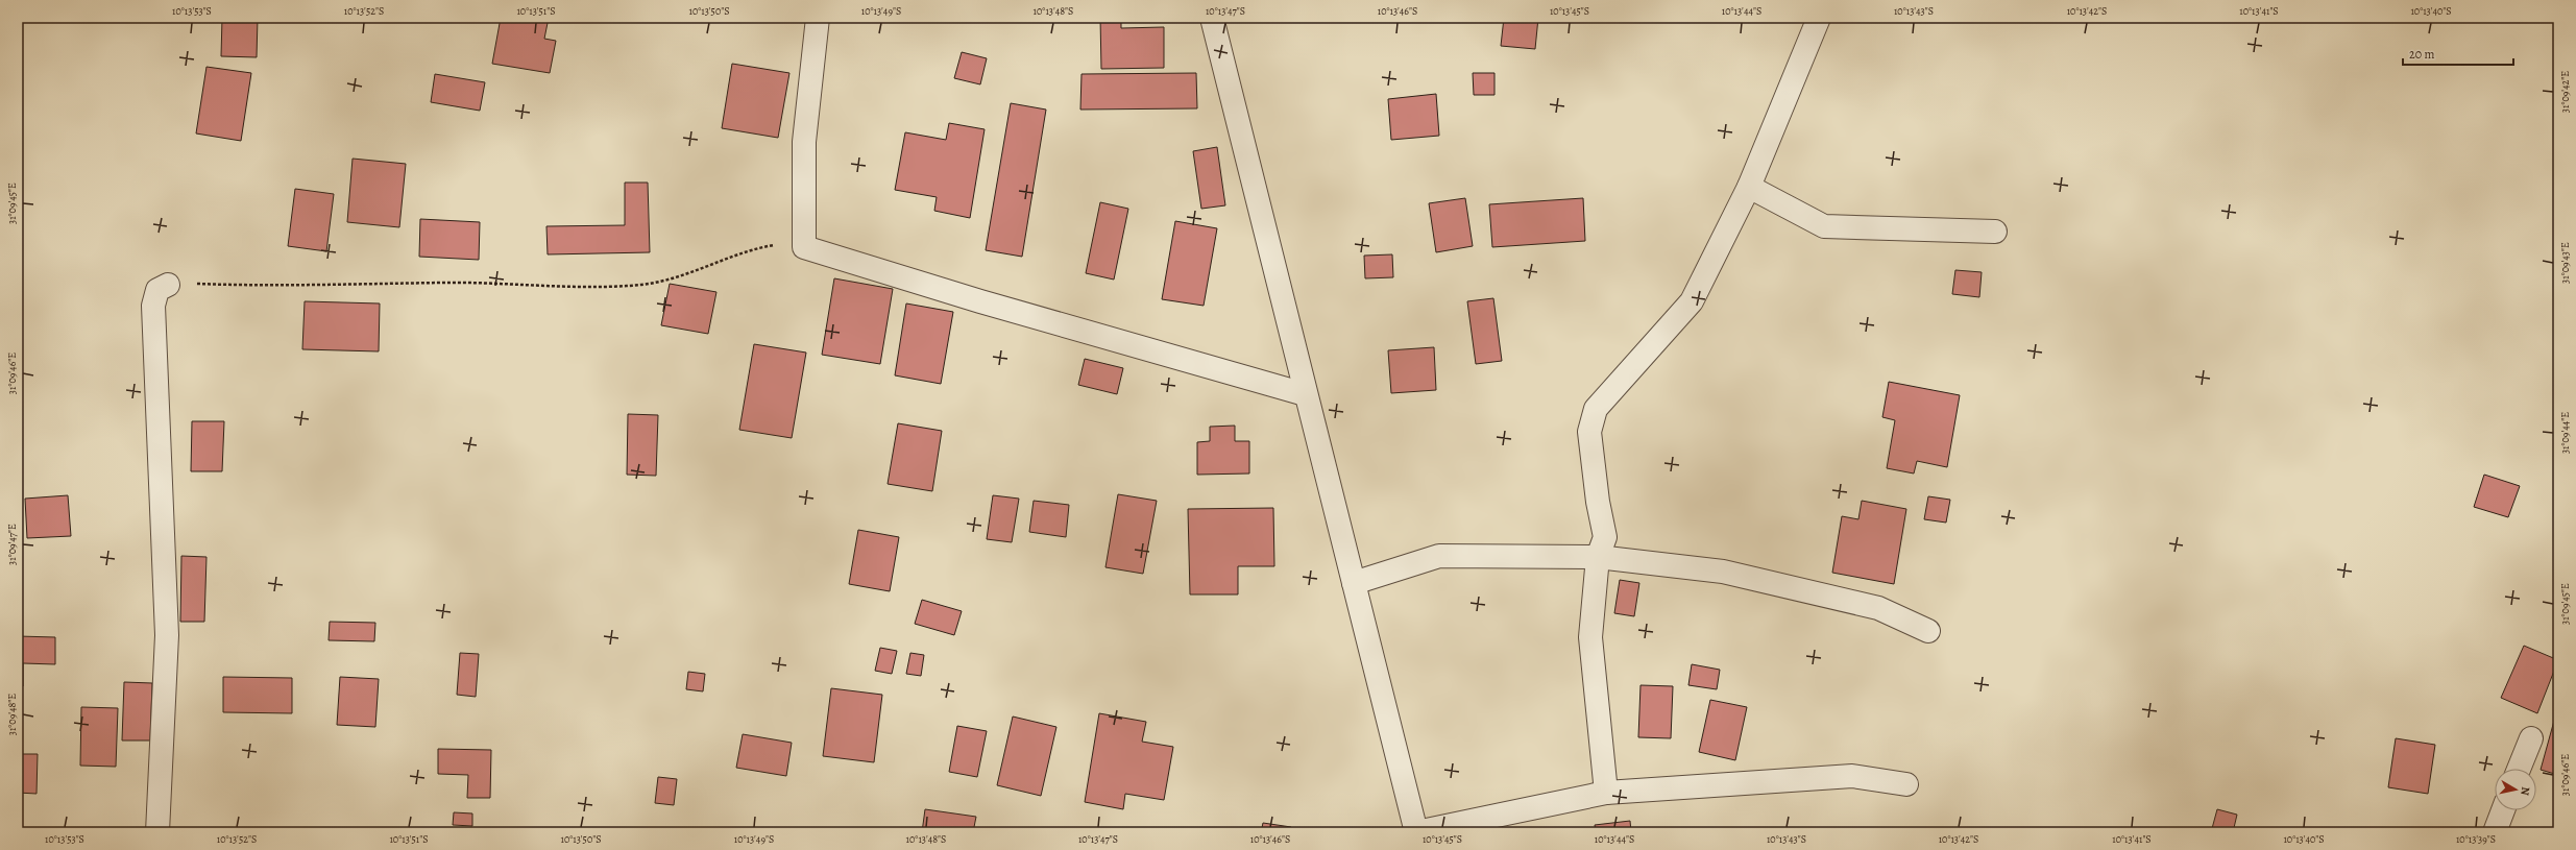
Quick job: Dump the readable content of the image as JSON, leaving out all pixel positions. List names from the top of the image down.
{
  "scale_bar": "20 m",
  "north": "right",
  "coordinates": [
    "10°13'53\"S",
    "10°13'52\"S",
    "10°13'51\"S",
    "10°13'50\"S",
    "10°13'49\"S",
    "10°13'48\"S",
    "10°13'47\"S",
    "10°13'46\"S",
    "10°13'45\"S",
    "10°13'44\"S",
    "10°13'43\"S",
    "10°13'42\"S",
    "10°13'41\"S",
    "10°13'40\"S",
    "31°09'42\"E",
    "31°09'45\"E",
    "31°09'43\"E",
    "31°09'46\"E",
    "31°09'44\"E",
    "31°09'47\"E",
    "31°09'48\"E",
    "10°13'39\"S"
  ]
}
